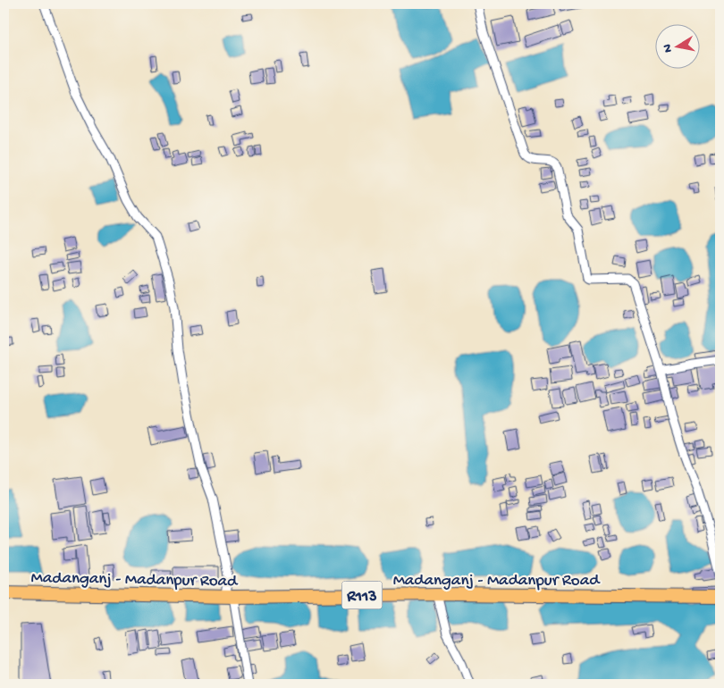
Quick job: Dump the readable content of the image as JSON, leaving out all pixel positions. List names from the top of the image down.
{
  "streets": {
    "main road": ["Madanganj - Madanpur Road", "R113"]
  },
  "north": "left"
}
